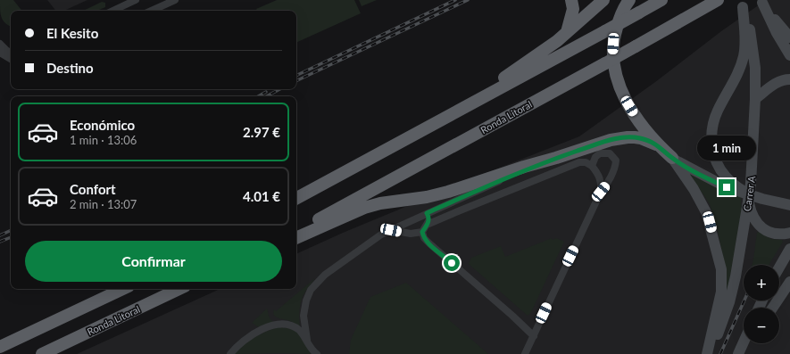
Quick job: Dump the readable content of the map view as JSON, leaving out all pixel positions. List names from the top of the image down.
{
  "streets": {
    "highway": ["Ronda Litoral"],
    "main road": ["Carrer A"]
  },
  "page": {
    "banner": ["El Kesito", "Destino"],
    "list": [
      {
        "name": "Económico",
        "note": "1 min · 13:06",
        "value": "2.97 €"
      },
      {
        "name": "Confort",
        "note": "2 min · 13:07",
        "value": "4.01 €"
      }
    ],
    "bubble": "1 min",
    "buttons": "Confirmar",
    "map_buttons": ["+", "−"]
  }
}
